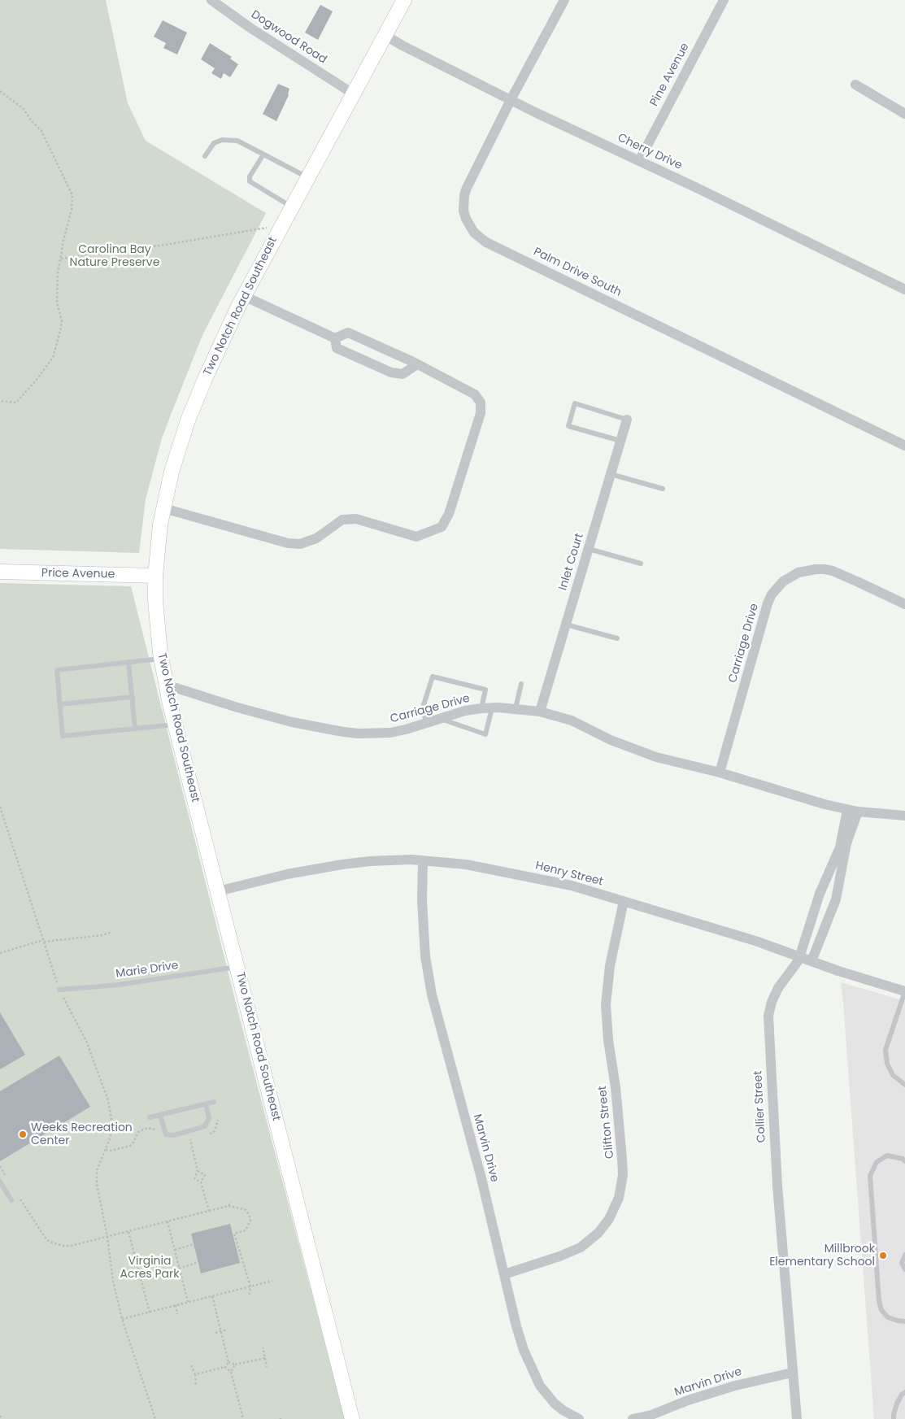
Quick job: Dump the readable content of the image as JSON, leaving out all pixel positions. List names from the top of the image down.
{
  "streets": {
    "street": [
      "Dogwood Road",
      "Pine Avenue",
      "Cherry Drive",
      "Palm Drive South",
      "Two Notch Road Southeast",
      "Inlet Court",
      "Price Avenue",
      "Carriage Drive",
      "Henry Street",
      "Collier Street",
      "Clifton Street",
      "Marvin Drive"
    ],
    "lane": ["Marie Drive"]
  },
  "crossings": [
    ["Dogwood Road", "Two Notch Road Southeast"],
    ["Pine Avenue", "Cherry Drive"],
    ["Cherry Drive", "Palm Drive South"],
    ["Cherry Drive", "Two Notch Road Southeast"],
    ["Two Notch Road Southeast", "Price Avenue"],
    ["Two Notch Road Southeast", "Carriage Drive"],
    ["Two Notch Road Southeast", "Henry Street"],
    ["Two Notch Road Southeast", "Marie Drive"],
    ["Inlet Court", "Carriage Drive"],
    ["Carriage Drive", "Collier Street"],
    ["Henry Street", "Collier Street"],
    ["Henry Street", "Clifton Street"],
    ["Henry Street", "Marvin Drive"],
    ["Collier Street", "Marvin Drive"],
    ["Clifton Street", "Marvin Drive"]
  ],
  "parks": ["Carolina Bay Nature Preserve", "Virginia Acres Park"],
  "places": ["Weeks Recreation Center", "Millbrook Elementary School"]
}
